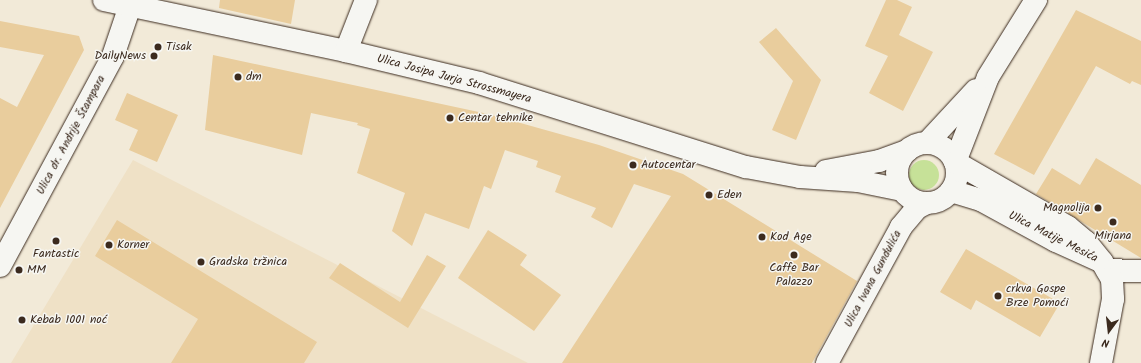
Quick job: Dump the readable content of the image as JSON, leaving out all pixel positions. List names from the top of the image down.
{
  "streets": {
    "main road": [
      "Ulica Josipa Jurja Strossmayera",
      "Ulica dr. Andrije Štampara",
      "Ulica Matije Mesića",
      "Ulica Ivana Gundulića"
    ]
  },
  "crossings": [
    ["Ulica Josipa Jurja Strossmayera", "Ulica dr. Andrije Štampara"],
    ["Ulica Josipa Jurja Strossmayera", "Ulica Matije Mesića"],
    ["Ulica Josipa Jurja Strossmayera", "Ulica Ivana Gundulića"],
    ["Ulica Matije Mesića", "Ulica Ivana Gundulića"]
  ],
  "places": [
    "Tisak",
    "DailyNews",
    "dm",
    "Centar tehnike",
    "Autocentar",
    "Eden",
    "Magnolija",
    "Mirjana",
    "Kod Age",
    "Fantastic",
    "Korner",
    "Caffe Bar Palazzo",
    "Gradska tržnica",
    "MM",
    "crkva Gospe Brze Pomoći",
    "Kebab 1001 noć"
  ],
  "north": "bottom"
}
